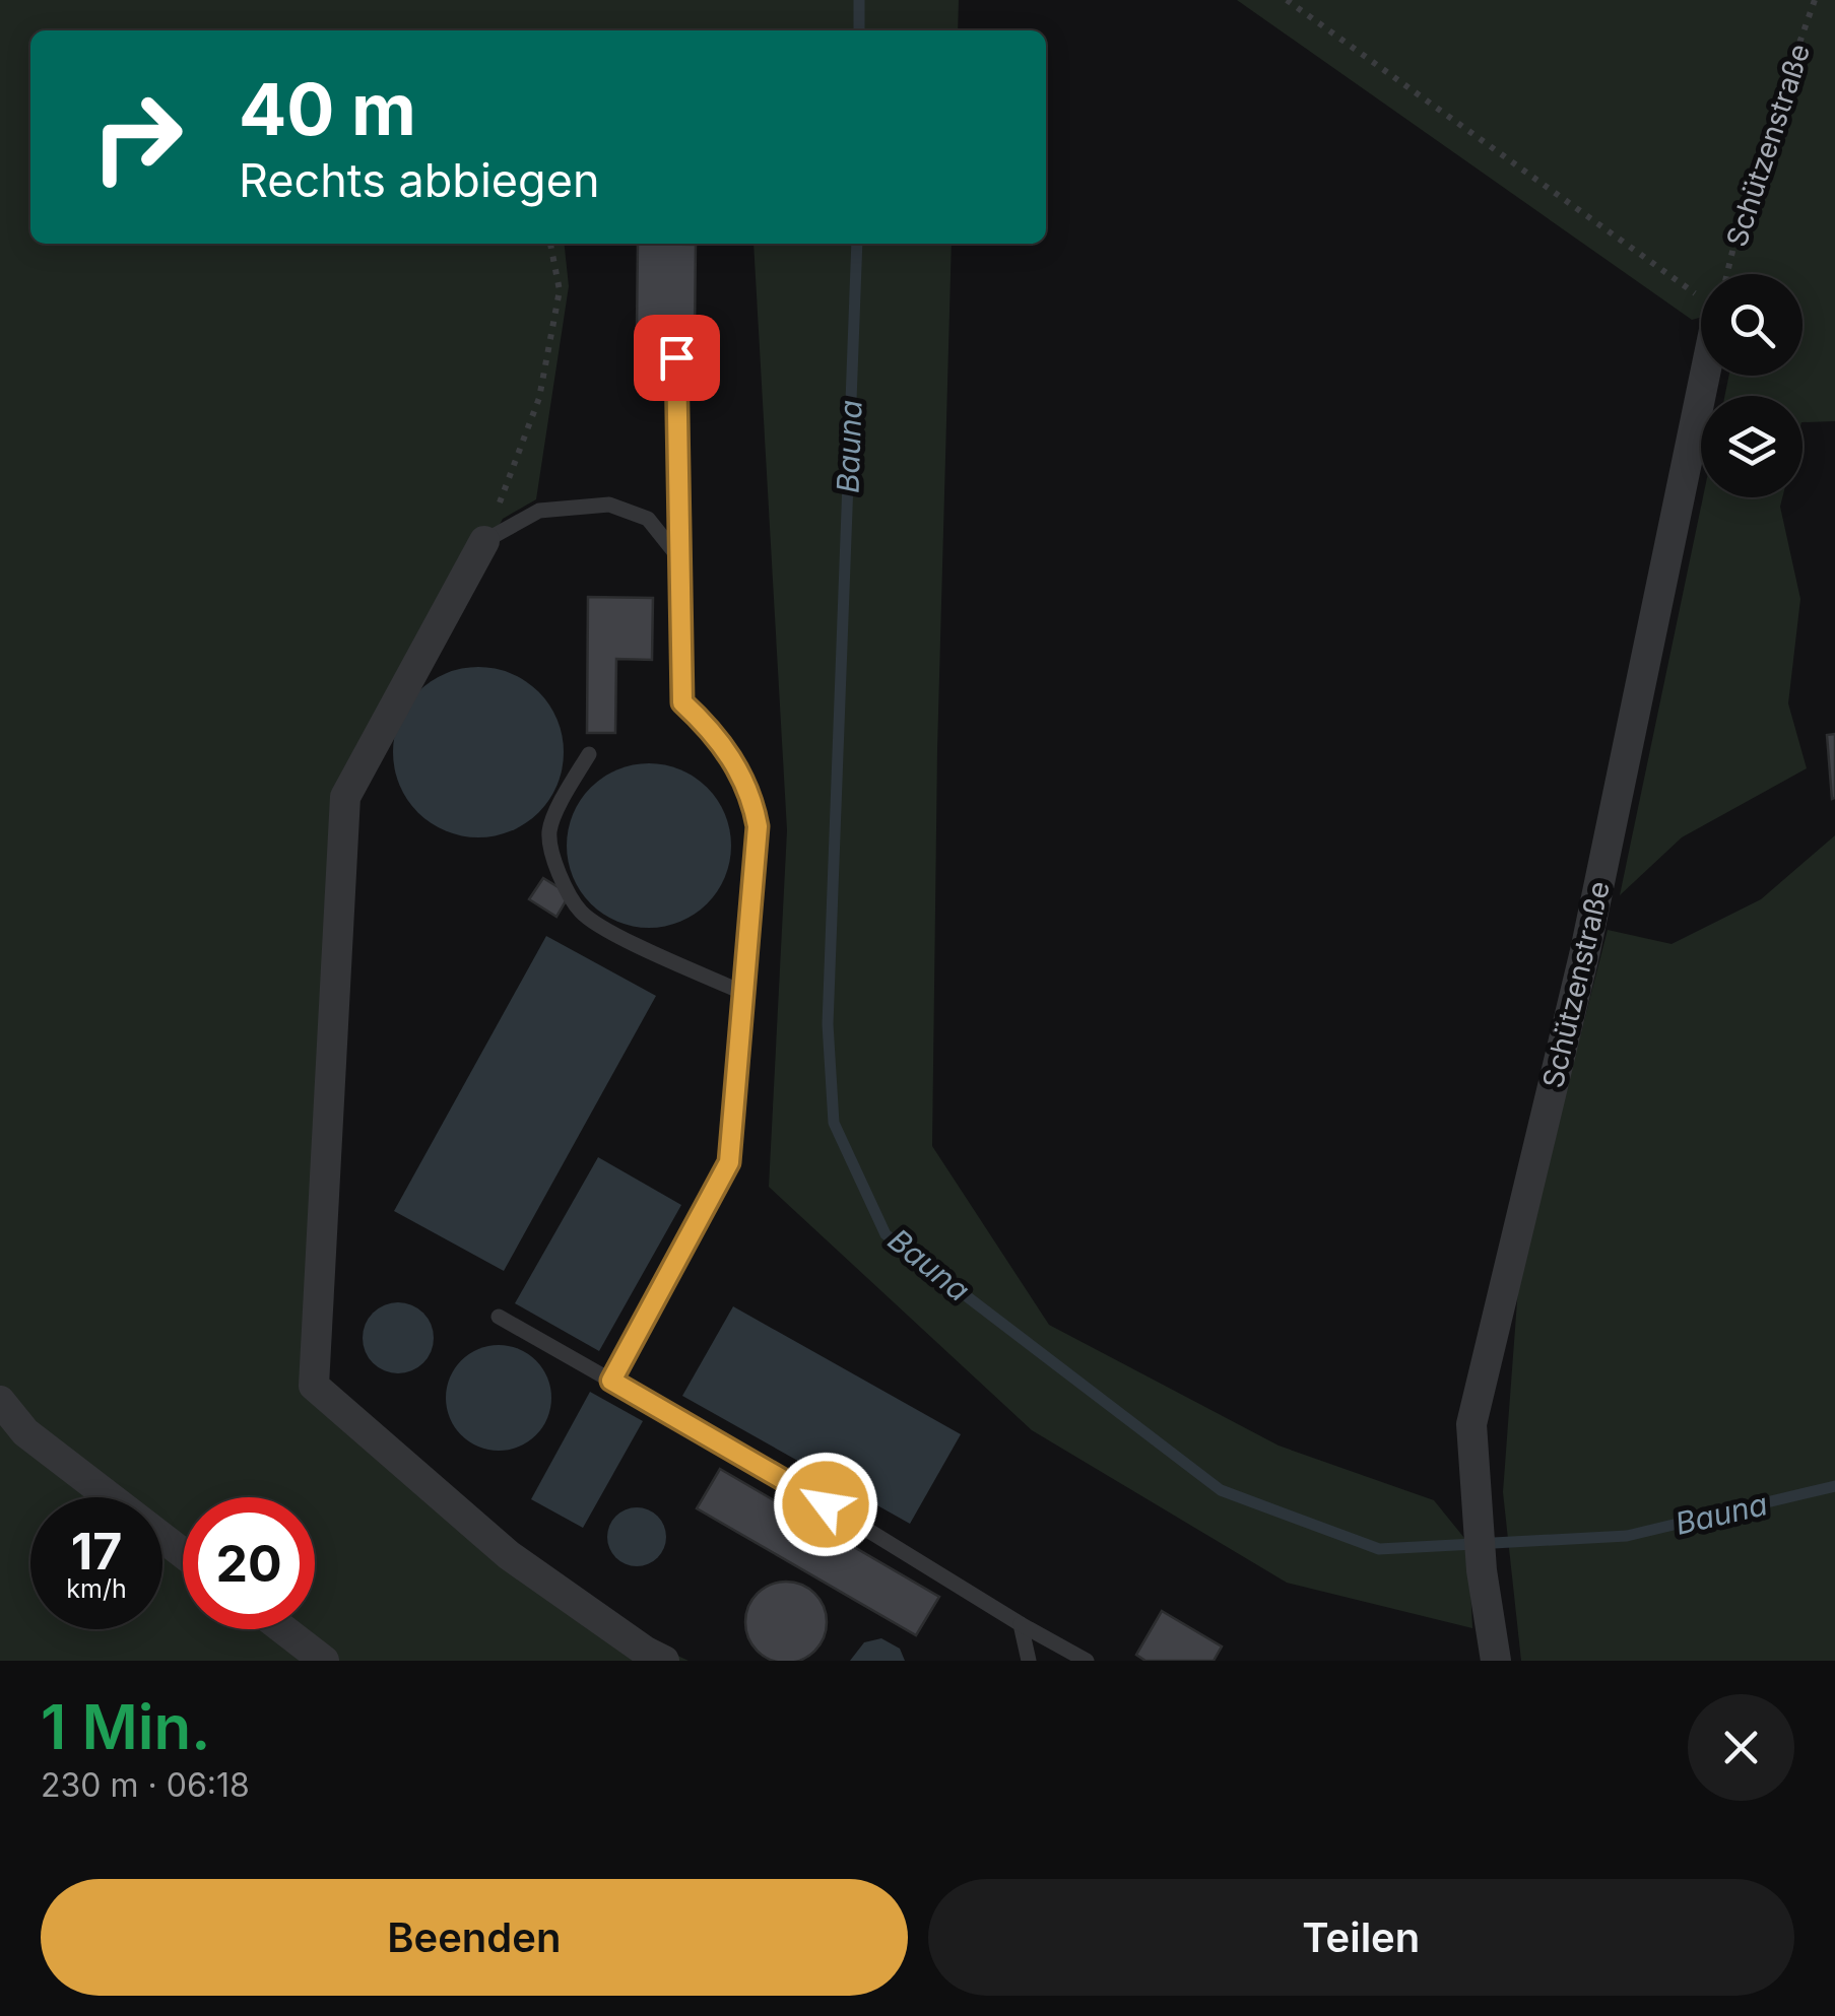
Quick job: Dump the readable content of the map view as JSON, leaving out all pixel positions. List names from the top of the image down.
{
  "streets": {
    "street": ["Schützenstraße"]
  },
  "water": ["Bauna"],
  "page": {
    "turn": ["40 m", "Rechts abbiegen"],
    "speed": "17 km/h",
    "limit": "20",
    "heading": ["1 Min.", "230 m · 06:18"],
    "buttons": ["Beenden", "Teilen"]
  }
}
